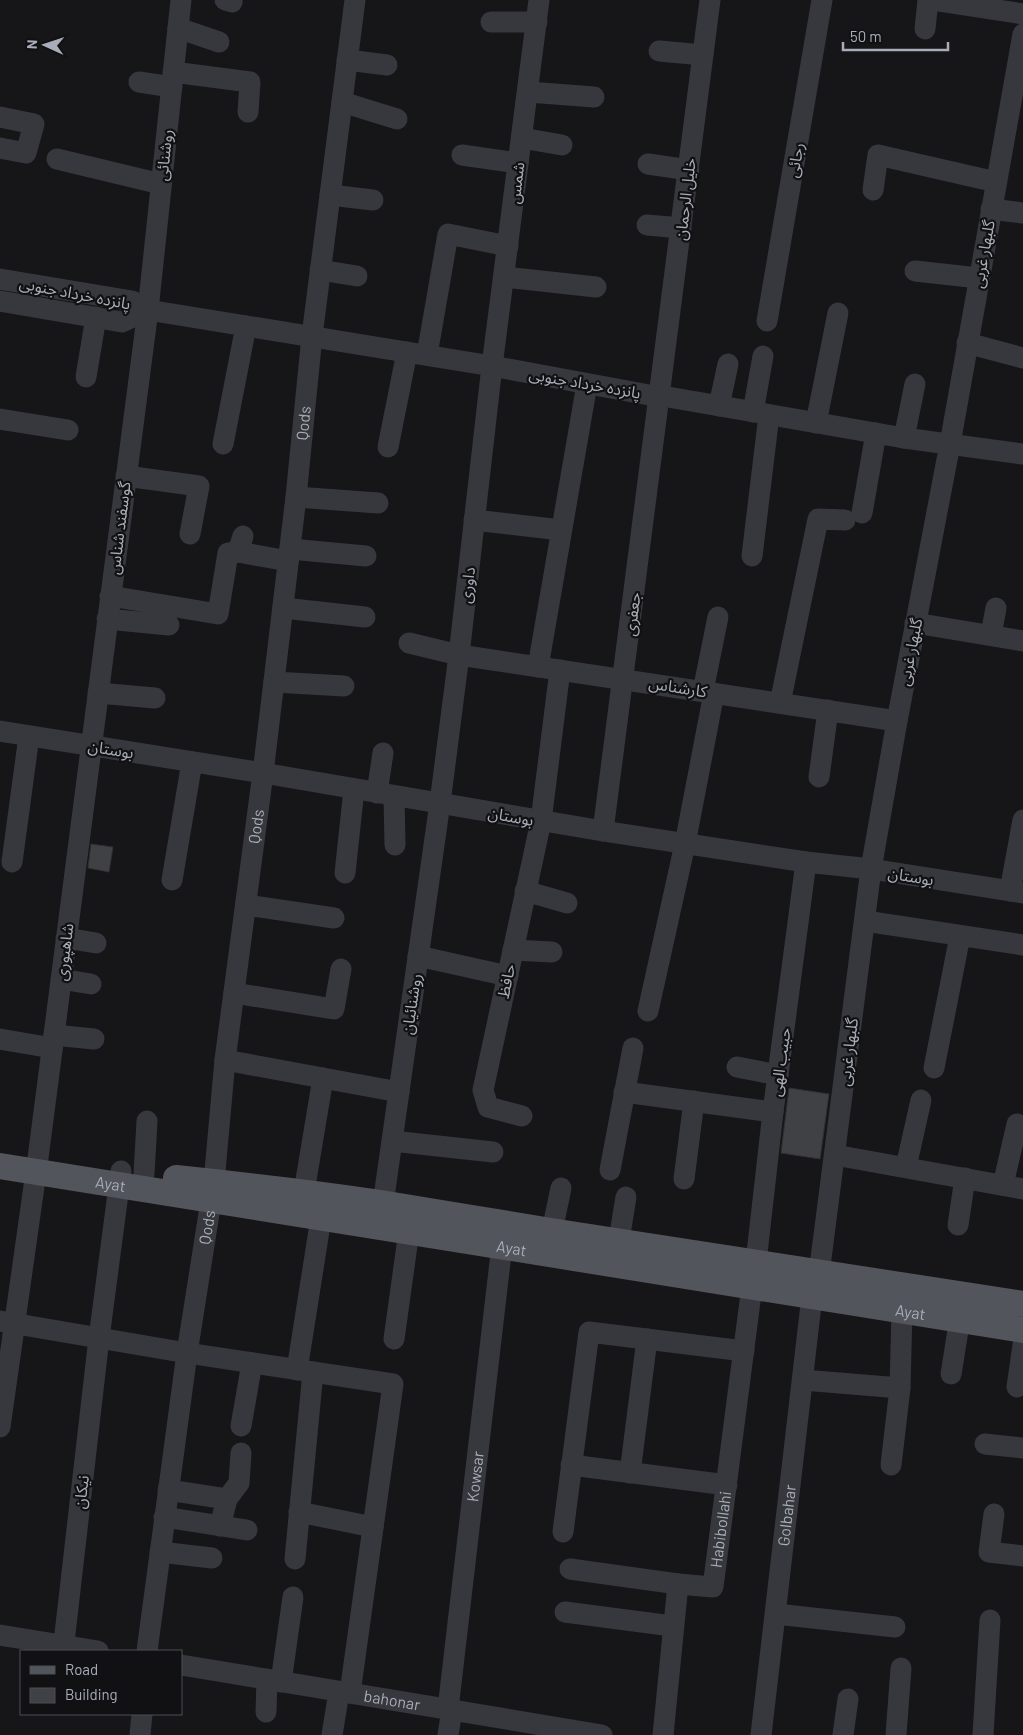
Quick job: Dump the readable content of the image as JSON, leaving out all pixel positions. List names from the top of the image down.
{
  "streets": {
    "main road": ["Ayat"],
    "street": [
      "روشنائی",
      "رجائی",
      "شمس",
      "خلیل الرحمان",
      "گلبهار غربی",
      "پانزده خرداد جنوبی",
      "Qods",
      "گوسفند شناس",
      "داوری",
      "جعفری",
      "کارشناس",
      "بوستان",
      "شاهپوری",
      "حافظ",
      "روشنائیان",
      "حبیب الهی",
      "Kowsar",
      "نیکان",
      "Golbahar",
      "Habibollahi",
      "bahonar"
    ]
  },
  "crossings": [
    ["روشنائی", "پانزده خرداد جنوبی"],
    ["روشنائی", "گوسفند شناس"],
    ["شمس", "پانزده خرداد جنوبی"],
    ["شمس", "داوری"],
    ["خلیل الرحمان", "پانزده خرداد جنوبی"],
    ["خلیل الرحمان", "جعفری"],
    ["گلبهار غربی", "پانزده خرداد جنوبی"],
    ["گلبهار غربی", "کارشناس"],
    ["گلبهار غربی", "بوستان"],
    ["گلبهار غربی", "Ayat"],
    ["گلبهار غربی", "Golbahar"],
    ["پانزده خرداد جنوبی", "Qods"],
    ["پانزده خرداد جنوبی", "گوسفند شناس"],
    ["پانزده خرداد جنوبی", "داوری"],
    ["پانزده خرداد جنوبی", "جعفری"],
    ["Qods", "بوستان"],
    ["Qods", "Ayat"],
    ["گوسفند شناس", "بوستان"],
    ["گوسفند شناس", "شاهپوری"],
    ["داوری", "کارشناس"],
    ["داوری", "بوستان"],
    ["داوری", "روشنائیان"],
    ["جعفری", "کارشناس"],
    ["جعفری", "بوستان"],
    ["کارشناس", "حافظ"],
    ["بوستان", "شاهپوری"],
    ["بوستان", "حافظ"],
    ["بوستان", "روشنائیان"],
    ["بوستان", "حبیب الهی"],
    ["شاهپوری", "Ayat"],
    ["روشنائیان", "Ayat"],
    ["حبیب الهی", "Ayat"],
    ["حبیب الهی", "Habibollahi"],
    ["Ayat", "Kowsar"],
    ["Ayat", "نیکان"],
    ["Ayat", "Golbahar"],
    ["Ayat", "Habibollahi"],
    ["Kowsar", "bahonar"]
  ],
  "legend": ["Road", "Building"],
  "scale_bar": "50 m",
  "north": "left"
}
